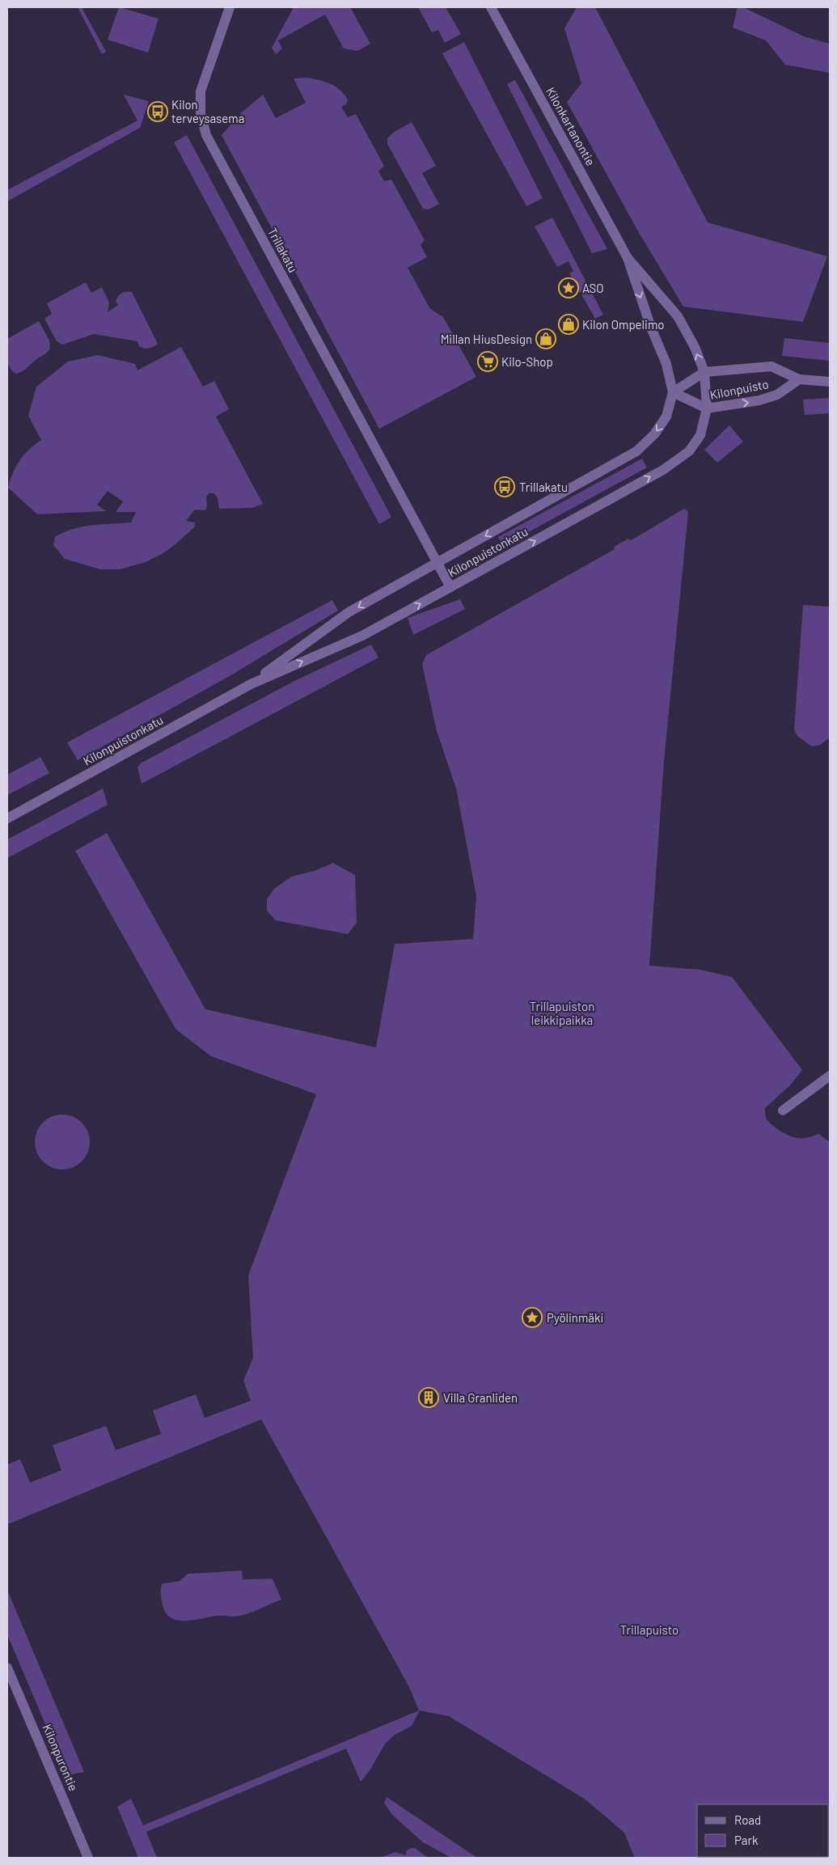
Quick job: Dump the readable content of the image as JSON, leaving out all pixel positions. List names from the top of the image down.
{
  "streets": {
    "street": [
      "Kilonkartanontie",
      "Trillakatu",
      "Kilonpuisto",
      "Kilonpuistonkatu",
      "Kilonpurontie"
    ]
  },
  "crossings": [
    ["Kilonkartanontie", "Kilonpuisto"],
    ["Kilonkartanontie", "Kilonpuistonkatu"],
    ["Trillakatu", "Kilonpuistonkatu"],
    ["Kilonpuisto", "Kilonpuistonkatu"]
  ],
  "parks": ["Trillapuiston leikkipaikka", "Trillapuisto"],
  "places": {
    "bus stop": ["Kilon terveysasema", "Trillakatu"],
    "place": ["ASO", "Pyölinmäki"],
    "shop": ["Kilon Ompelimo", "Millan HiusDesign"],
    "supermarket": ["Kilo-Shop"],
    "building": ["Villa Granliden"]
  },
  "legend": ["Road", "Park"]
}
